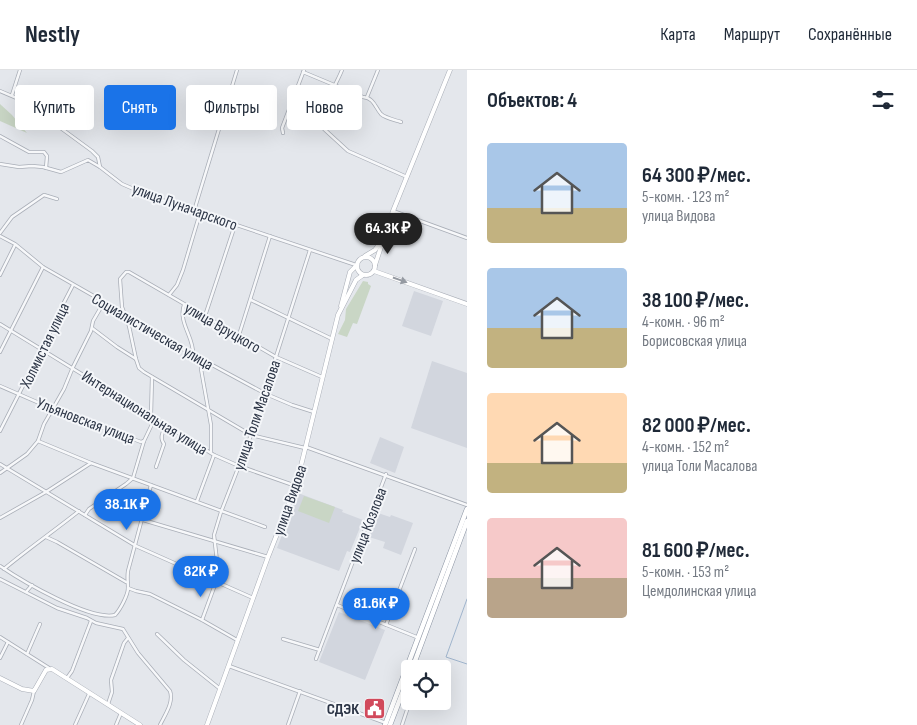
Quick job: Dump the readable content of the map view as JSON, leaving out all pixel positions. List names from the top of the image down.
{
  "streets": {
    "street": [
      "улица Луначарского",
      "улица Вруцкого",
      "Социалистическая улица",
      "Холмистая улица",
      "Интернациональная улица",
      "улица Толи Масалова",
      "Ульяновская улица",
      "улица Видова",
      "улица Козлова"
    ]
  },
  "crossings": [
    ["улица Луначарского", "улица Толи Масалова"],
    ["улица Луначарского", "улица Видова"],
    ["улица Вруцкого", "Социалистическая улица"],
    ["улица Вруцкого", "улица Толи Масалова"],
    ["улица Вруцкого", "улица Видова"],
    ["Социалистическая улица", "Холмистая улица"],
    ["Социалистическая улица", "улица Толи Масалова"],
    ["Социалистическая улица", "улица Видова"],
    ["Холмистая улица", "Интернациональная улица"],
    ["Холмистая улица", "Ульяновская улица"],
    ["Интернациональная улица", "улица Толи Масалова"],
    ["Интернациональная улица", "улица Видова"]
  ],
  "places": {
    "public building": ["СДЭК"]
  },
  "page": {
    "header": "Nestly",
    "nav": ["Карта", "Маршрут", "Сохранённые"],
    "heading": "Объектов: 4",
    "chip": [
      "Купить",
      "Снять",
      "Фильтры",
      "Новое"
    ],
    "list": [
      {
        "name": "64 300 ₽/мес.",
        "note": "5-комн. · 123 m² · улица Видова"
      },
      {
        "name": "38 100 ₽/мес.",
        "note": "4-комн. · 96 m² · Борисовская улица"
      },
      {
        "name": "82 000 ₽/мес.",
        "note": "4-комн. · 152 m² · улица Толи Масалова"
      },
      {
        "name": "81 600 ₽/мес.",
        "note": "5-комн. · 153 m² · Цемдолинская улица"
      }
    ],
    "price": [
      "64.3K ₽",
      "38.1K ₽",
      "82K ₽",
      "81.6K ₽"
    ]
  }
}
